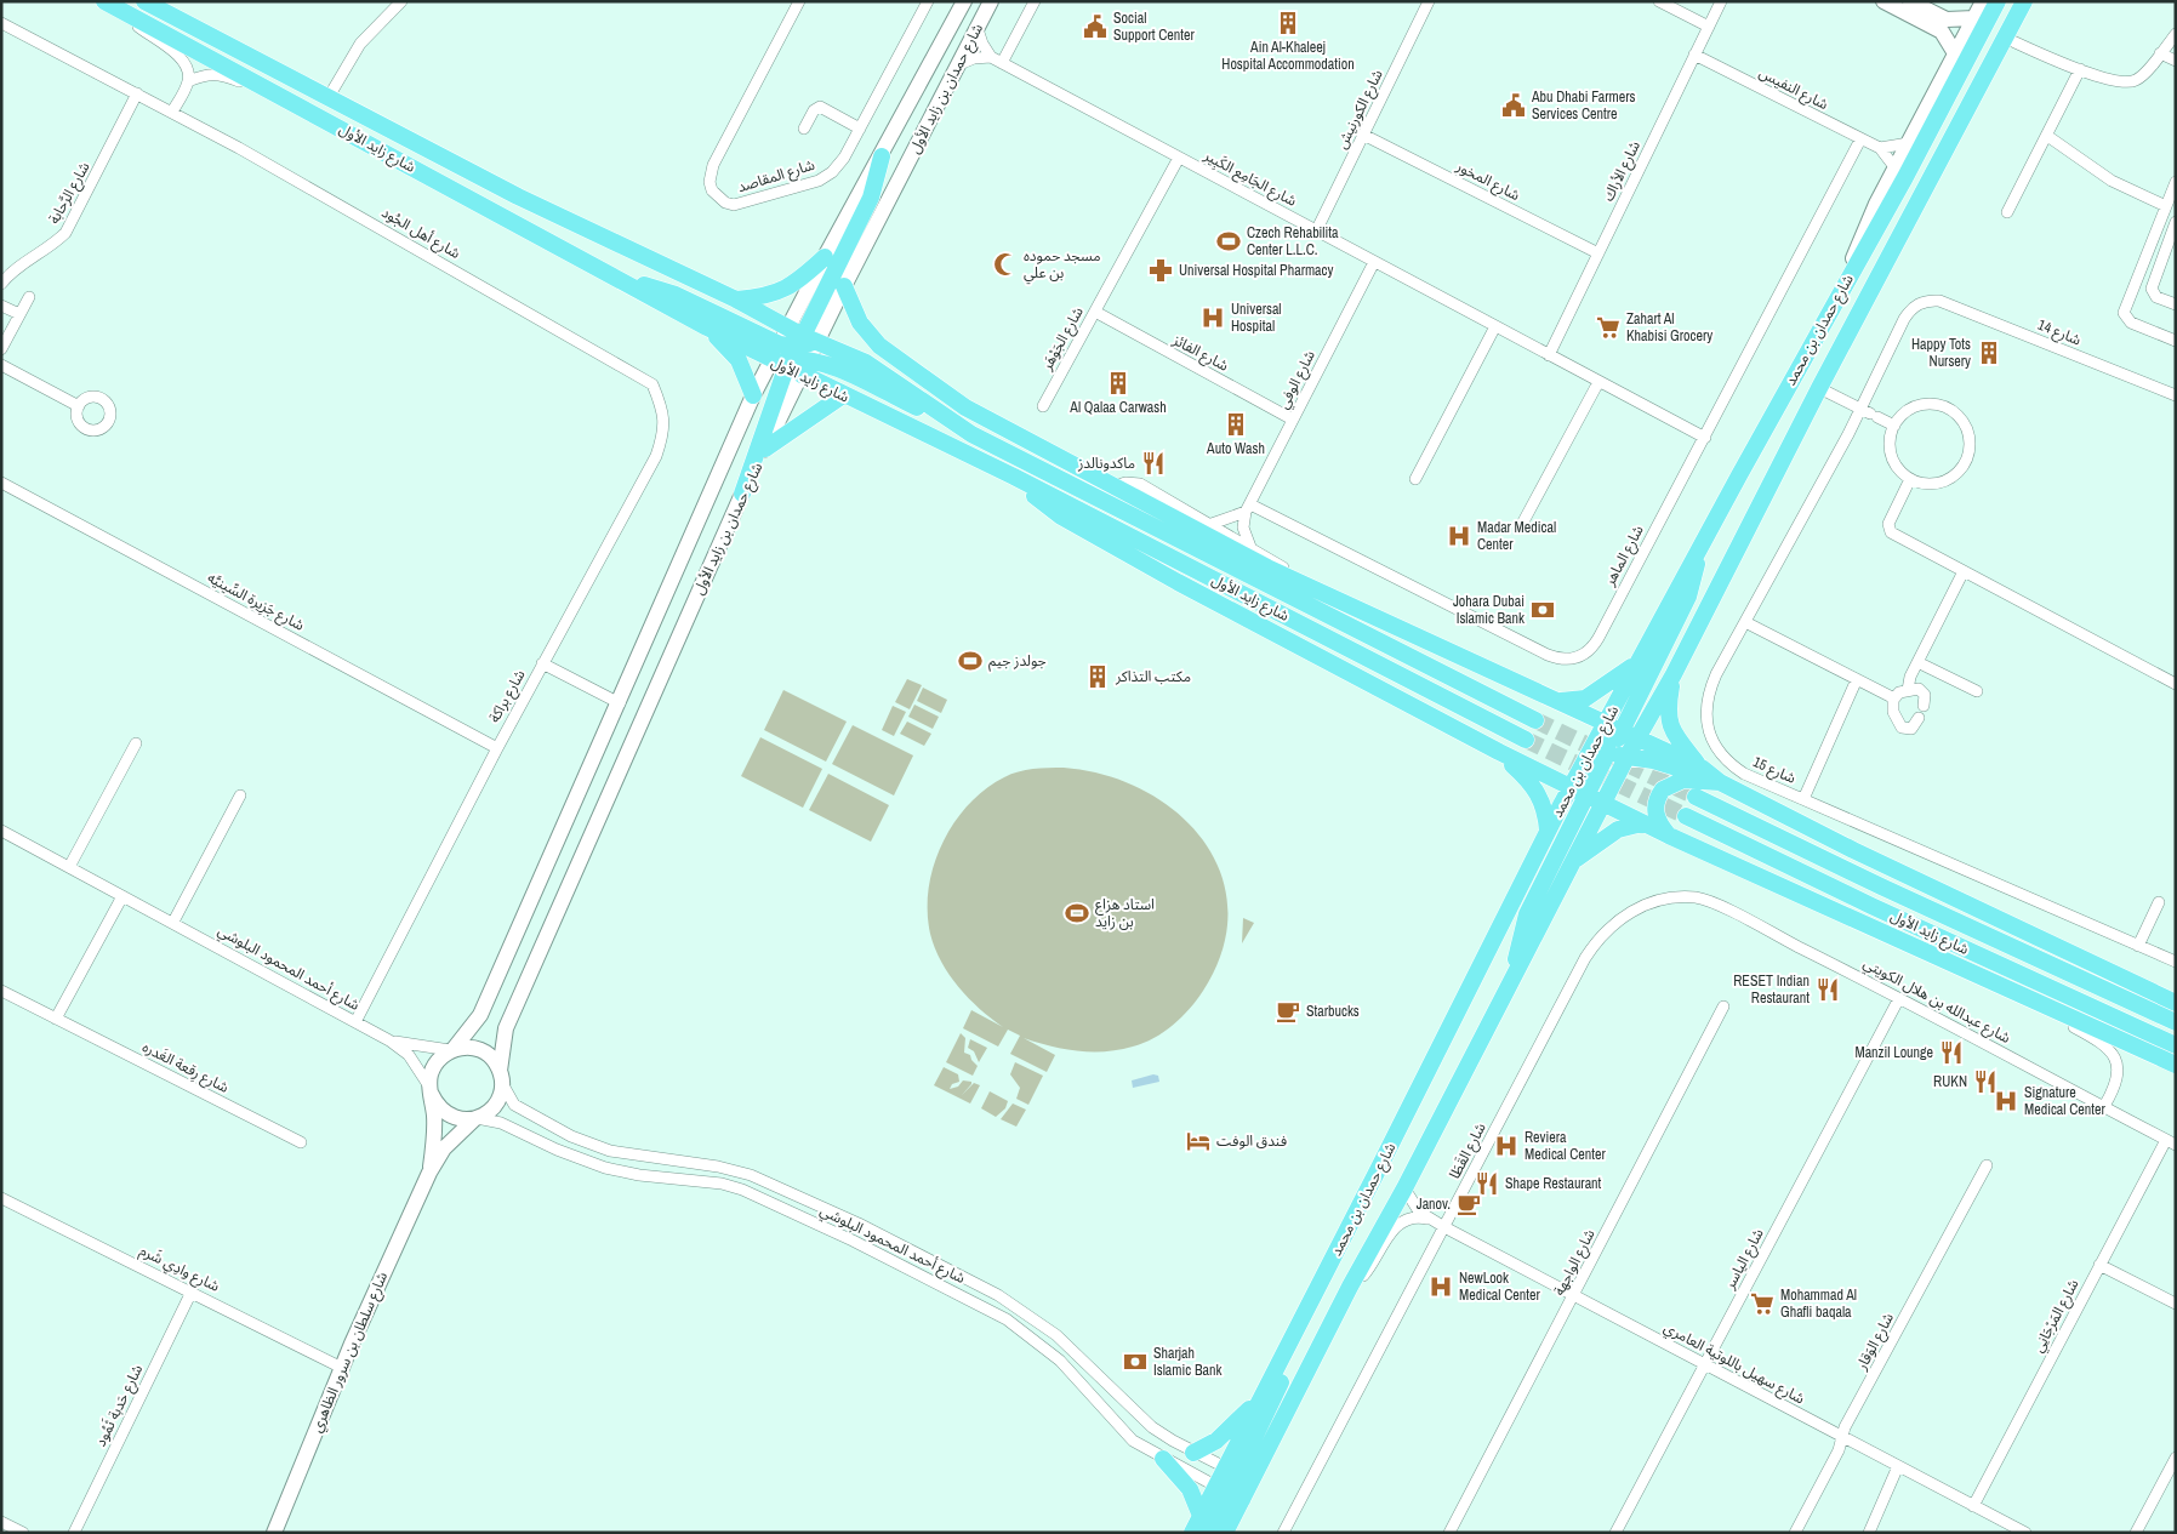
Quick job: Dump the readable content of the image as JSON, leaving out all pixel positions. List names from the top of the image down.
{
  "streets": {
    "main road": [
      "شارع حمدان بن زايد الأول",
      "شارع زايد الأول",
      "شارع حمدان بن محمد",
      "شارع سلطان بن سرور الظاهري"
    ],
    "street": [
      "شارع النفيس",
      "شارع الكورنيش",
      "شارع الأراك",
      "شارع المقاصد",
      "شارع الجَامِع الكَبِير",
      "شارع المخور",
      "شارع الرَّحابة",
      "شارع أهل الجُود",
      "شارع 14",
      "شارع الجَوْهَر",
      "شارع الفائز",
      "شارع الوفي",
      "شارع الماهر",
      "شارع جَزِيرة السِّينيَّه",
      "شارع براكة",
      "شارع 15",
      "شارع أحمد المحمود البلوشي",
      "شارع عبدالله بن هلال الكويتي",
      "شارع رِقعة الغَدره",
      "شارع القَطَا",
      "شارع الياسر",
      "شارع الواجهة",
      "شارع وادِي شَرم",
      "شارع المَرْجَانِي",
      "شارع الوَقار",
      "شارع سهيل باللوتية العامري",
      "شارع حَدبة ثَمُود"
    ]
  },
  "crossings": [
    ["شارع حمدان بن زايد الأول", "شارع زايد الأول"],
    ["شارع حمدان بن زايد الأول", "شارع أحمد المحمود البلوشي"],
    ["شارع حمدان بن زايد الأول", "شارع سلطان بن سرور الظاهري"],
    ["شارع النفيس", "شارع الأراك"],
    ["شارع النفيس", "شارع الماهر"],
    ["شارع الكورنيش", "شارع الجَامِع الكَبِير"],
    ["شارع الكورنيش", "شارع المخور"],
    ["شارع الأراك", "شارع الجَامِع الكَبِير"],
    ["شارع الأراك", "شارع المخور"],
    ["شارع الجَامِع الكَبِير", "شارع الجَوْهَر"],
    ["شارع الجَامِع الكَبِير", "شارع الوفي"],
    ["شارع الجَامِع الكَبِير", "شارع الماهر"],
    ["شارع الرَّحابة", "شارع أهل الجُود"],
    ["شارع أهل الجُود", "شارع براكة"],
    ["شارع حمدان بن محمد", "شارع أحمد المحمود البلوشي"],
    ["شارع حمدان بن محمد", "شارع سهيل باللوتية العامري"],
    ["شارع 14", "شارع 15"],
    ["شارع الجَوْهَر", "شارع الفائز"],
    ["شارع الفائز", "شارع الوفي"],
    ["شارع الوفي", "شارع الماهر"],
    ["شارع جَزِيرة السِّينيَّه", "شارع براكة"],
    ["شارع براكة", "شارع أحمد المحمود البلوشي"],
    ["شارع أحمد المحمود البلوشي", "شارع سلطان بن سرور الظاهري"],
    ["شارع عبدالله بن هلال الكويتي", "شارع القَطَا"],
    ["شارع عبدالله بن هلال الكويتي", "شارع الياسر"],
    ["شارع عبدالله بن هلال الكويتي", "شارع المَرْجَانِي"],
    ["شارع القَطَا", "شارع سهيل باللوتية العامري"],
    ["شارع الياسر", "شارع سهيل باللوتية العامري"],
    ["شارع الواجهة", "شارع سهيل باللوتية العامري"],
    ["شارع وادِي شَرم", "شارع سلطان بن سرور الظاهري"],
    ["شارع وادِي شَرم", "شارع حَدبة ثَمُود"],
    ["شارع المَرْجَانِي", "شارع سهيل باللوتية العامري"],
    ["شارع الوَقار", "شارع سهيل باللوتية العامري"]
  ],
  "places": {
    "building": [
      "Ain Al-Khaleej Hospital Accommodation",
      "Happy Tots Nursery",
      "Al Qalaa Carwash",
      "Auto Wash",
      "مكتب التذاكر"
    ],
    "public building": ["Social Support Center", "Abu Dhabi Farmers Services Centre"],
    "sports": ["Czech Rehabilita Center L.L.C.", "جولدز جيم", "استاد هزاع بن زايد"],
    "mosque": ["مسجد حموده بن علي"],
    "pharmacy": ["Universal Hospital Pharmacy"],
    "hospital": [
      "Universal Hospital",
      "Madar Medical Center",
      "Signature Medical Center",
      "Reviera Medical Center",
      "NewLook Medical Center"
    ],
    "supermarket": ["Zahart Al Khabisi Grocery", "Mohammad Al Ghafli baqala"],
    "restaurant": [
      "ماكدونالدز",
      "RESET Indian Restaurant",
      "Manzil Lounge",
      "RUKN",
      "Shape Restaurant"
    ],
    "bank": ["Johara Dubai Islamic Bank", "Sharjah Islamic Bank"],
    "cafe": ["Starbucks", "Janov."],
    "hotel": ["فندق الوفت"]
  }
}
